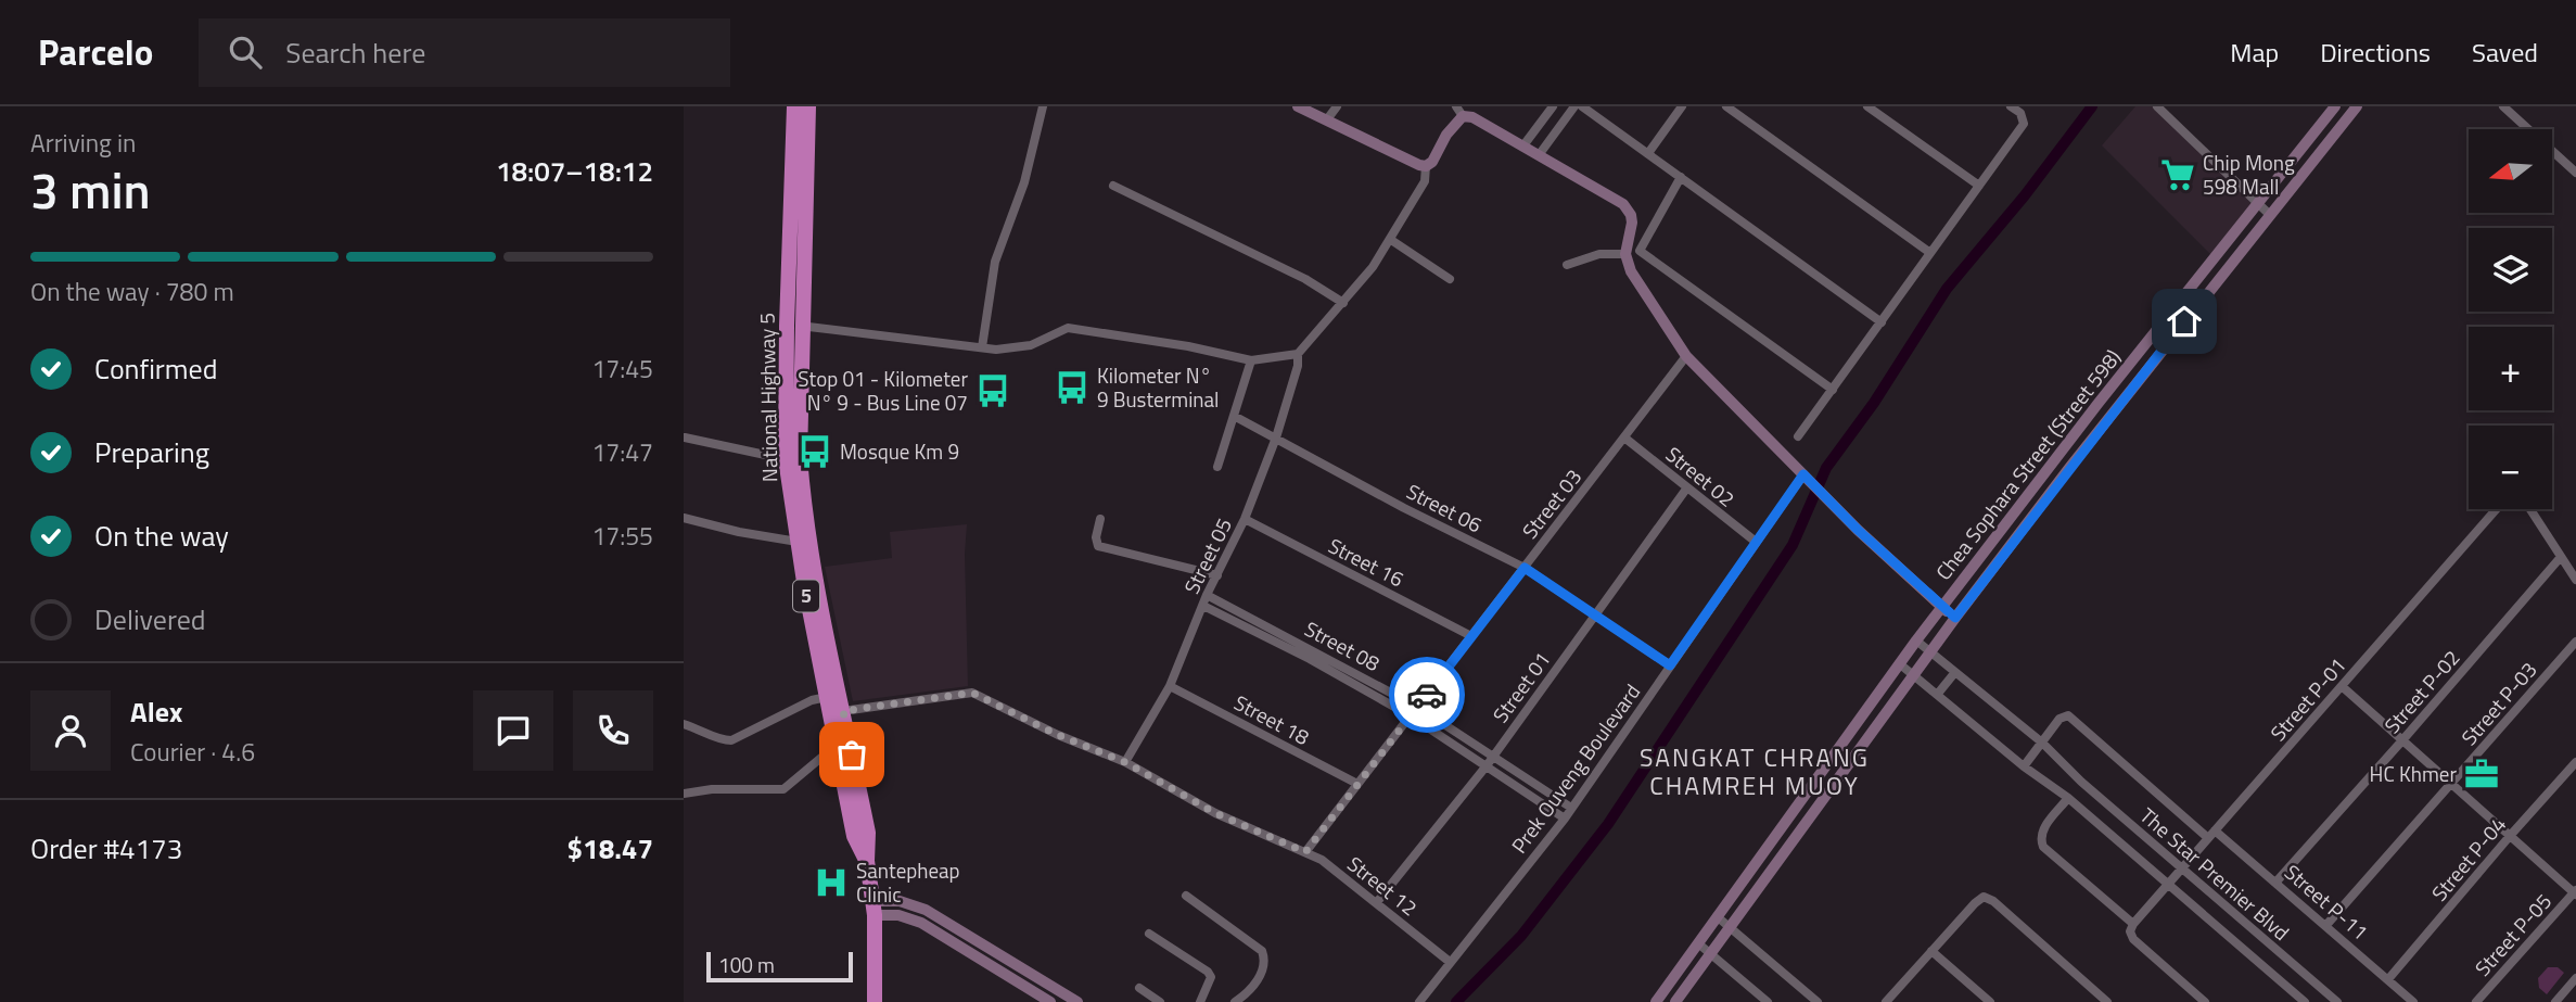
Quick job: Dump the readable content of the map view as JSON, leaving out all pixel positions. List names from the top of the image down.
{
  "streets": {
    "highway": ["National Highway 5", "5"],
    "main road": ["Chea Sophara Street (Street 598)"],
    "street": [
      "Street 02",
      "Street 03",
      "Street 06",
      "Street 05",
      "Street 16",
      "Street 08",
      "Street 01",
      "Street P-02",
      "Street P-01",
      "Street P-03",
      "Street 18",
      "Prek Ouveng Boulevard",
      "Street P-04",
      "The Star Premier Blvd",
      "Street 12",
      "Street P-11",
      "Street P-05"
    ]
  },
  "crossings": [
    ["National Highway 5", "Street 12"],
    ["Chea Sophara Street (Street 598)", "The Star Premier Blvd"],
    ["Street 02", "Street 03"],
    ["Street 02", "Street 01"],
    ["Street 02", "Prek Ouveng Boulevard"],
    ["Street 03", "Street 06"],
    ["Street 03", "Street 16"],
    ["Street 03", "Street 08"],
    ["Street 03", "Street 18"],
    ["Street 03", "Street 12"],
    ["Street 06", "Street 05"],
    ["Street 06", "Street 01"],
    ["Street 06", "Prek Ouveng Boulevard"],
    ["Street 05", "Street 16"],
    ["Street 05", "Street 08"],
    ["Street 05", "Street 18"],
    ["Street 05", "Street 12"],
    ["Street 08", "Street 01"],
    ["Street 08", "Prek Ouveng Boulevard"],
    ["Street 01", "Street 12"],
    ["Street P-02", "Street P-11"],
    ["Street P-01", "The Star Premier Blvd"],
    ["Street P-01", "Street P-11"],
    ["Street P-03", "Street P-11"],
    ["Prek Ouveng Boulevard", "Street 12"],
    ["Street P-04", "Street P-11"],
    ["The Star Premier Blvd", "Street P-11"]
  ],
  "districts": ["SANGKAT CHRANG CHAMREH MUOY"],
  "places": {
    "supermarket": ["Chip Mong 598 Mall"],
    "bus stop": ["Kilometer N° 9 Busterminal", "Stop 01 - Kilometer N° 9 - Bus Line 07", "Mosque Km 9"],
    "office": ["HC Khmer"],
    "hospital": ["Santepheap Clinic"]
  },
  "scale_bar": "100 m",
  "north": "left",
  "page": {
    "header": "Parcelo",
    "search": "Search here",
    "nav": ["Map", "Directions", "Saved"],
    "heading": ["3 min", "Arriving in", "18:07–18:12"],
    "panel": [
      "Alex",
      "Courier · 4.6",
      "Order #4173",
      "$18.47"
    ],
    "map_buttons": ["+", "−"],
    "bar": "On the way · 780 m",
    "list": [
      ["Confirmed", "17:45"],
      ["Preparing", "17:47"],
      ["On the way", "17:55"],
      "Delivered"
    ],
    "scale": "100 m"
  }
}
